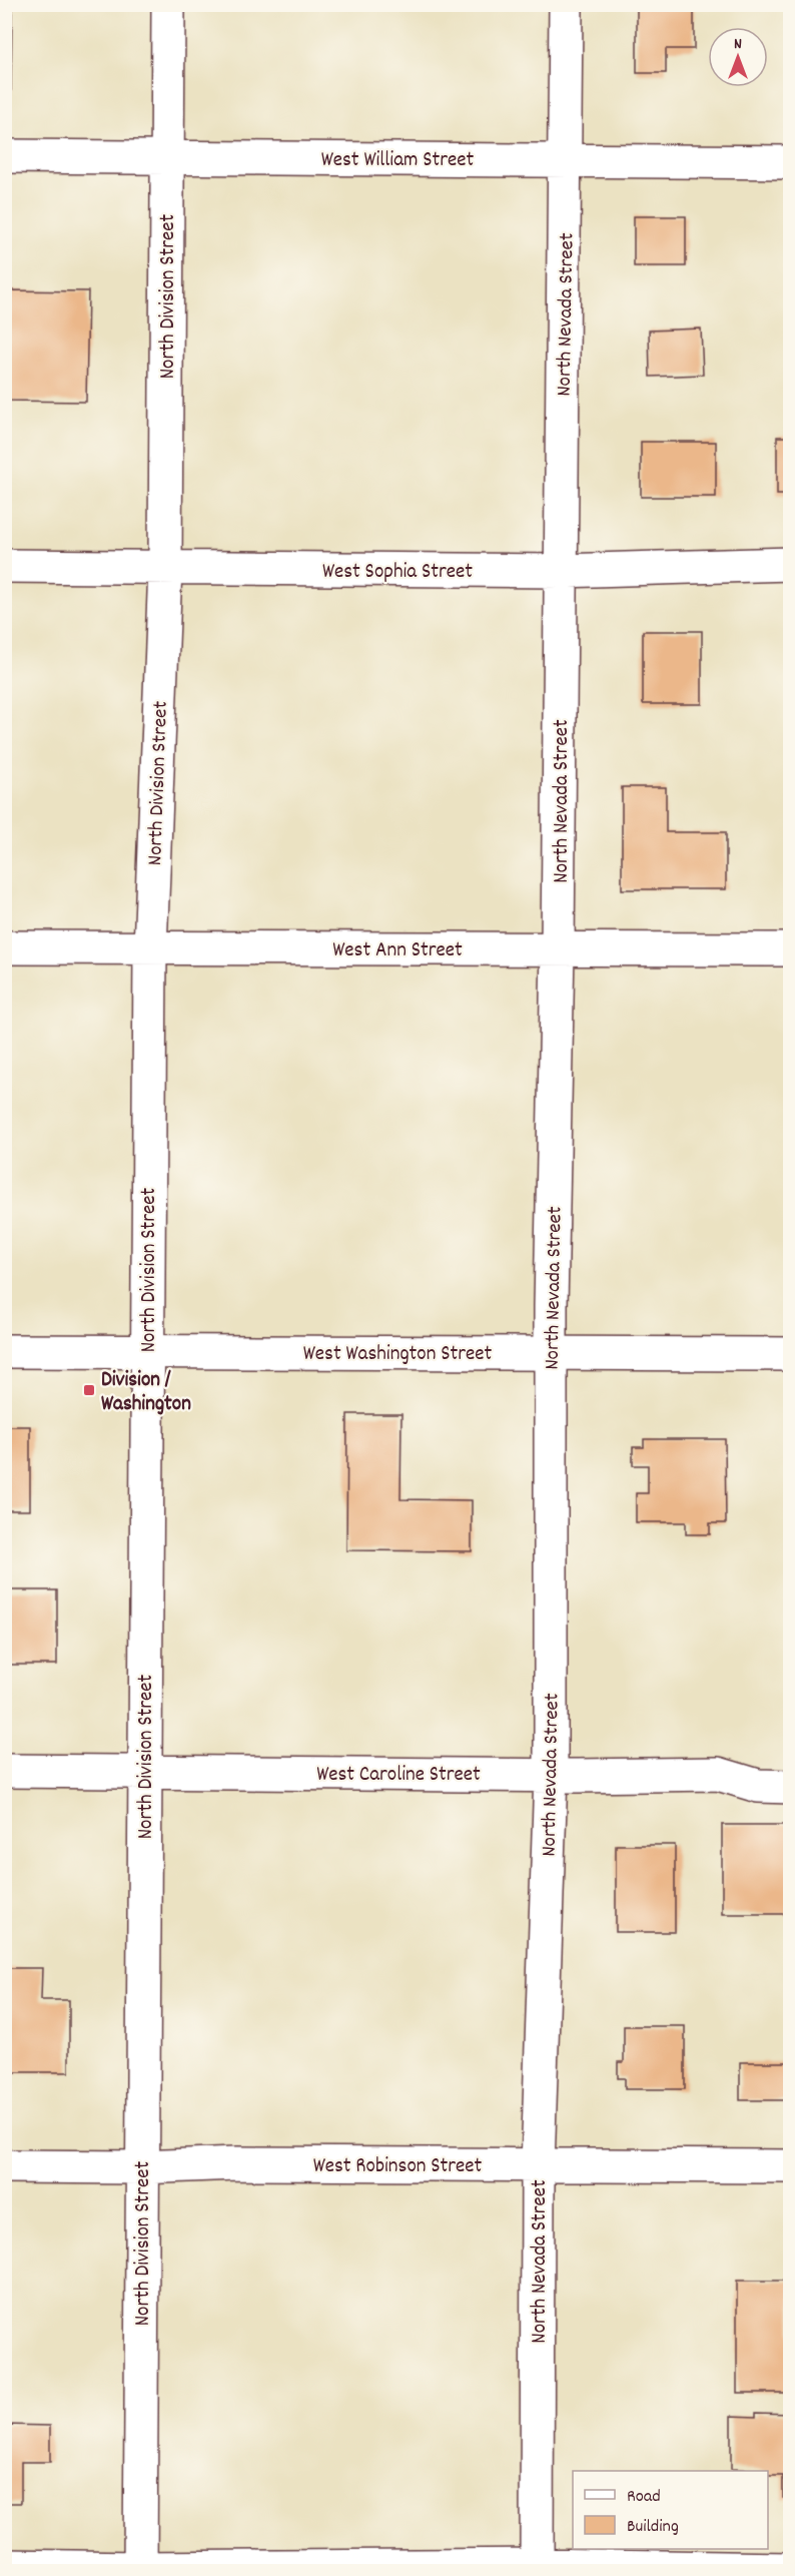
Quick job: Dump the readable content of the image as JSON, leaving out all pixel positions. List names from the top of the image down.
{
  "streets": {
    "street": [
      "West William Street",
      "North Division Street",
      "North Nevada Street",
      "West Sophia Street",
      "West Ann Street",
      "West Washington Street",
      "West Caroline Street",
      "West Robinson Street"
    ]
  },
  "crossings": [
    ["West William Street", "North Division Street"],
    ["West William Street", "North Nevada Street"],
    ["North Division Street", "West Sophia Street"],
    ["North Division Street", "West Ann Street"],
    ["North Division Street", "West Washington Street"],
    ["North Division Street", "West Caroline Street"],
    ["North Division Street", "West Robinson Street"],
    ["North Nevada Street", "West Sophia Street"],
    ["North Nevada Street", "West Ann Street"],
    ["North Nevada Street", "West Washington Street"],
    ["North Nevada Street", "West Caroline Street"],
    ["North Nevada Street", "West Robinson Street"]
  ],
  "places": {
    "transit": ["Division / Washington"]
  },
  "legend": ["Road", "Building"],
  "north": "top"
}
